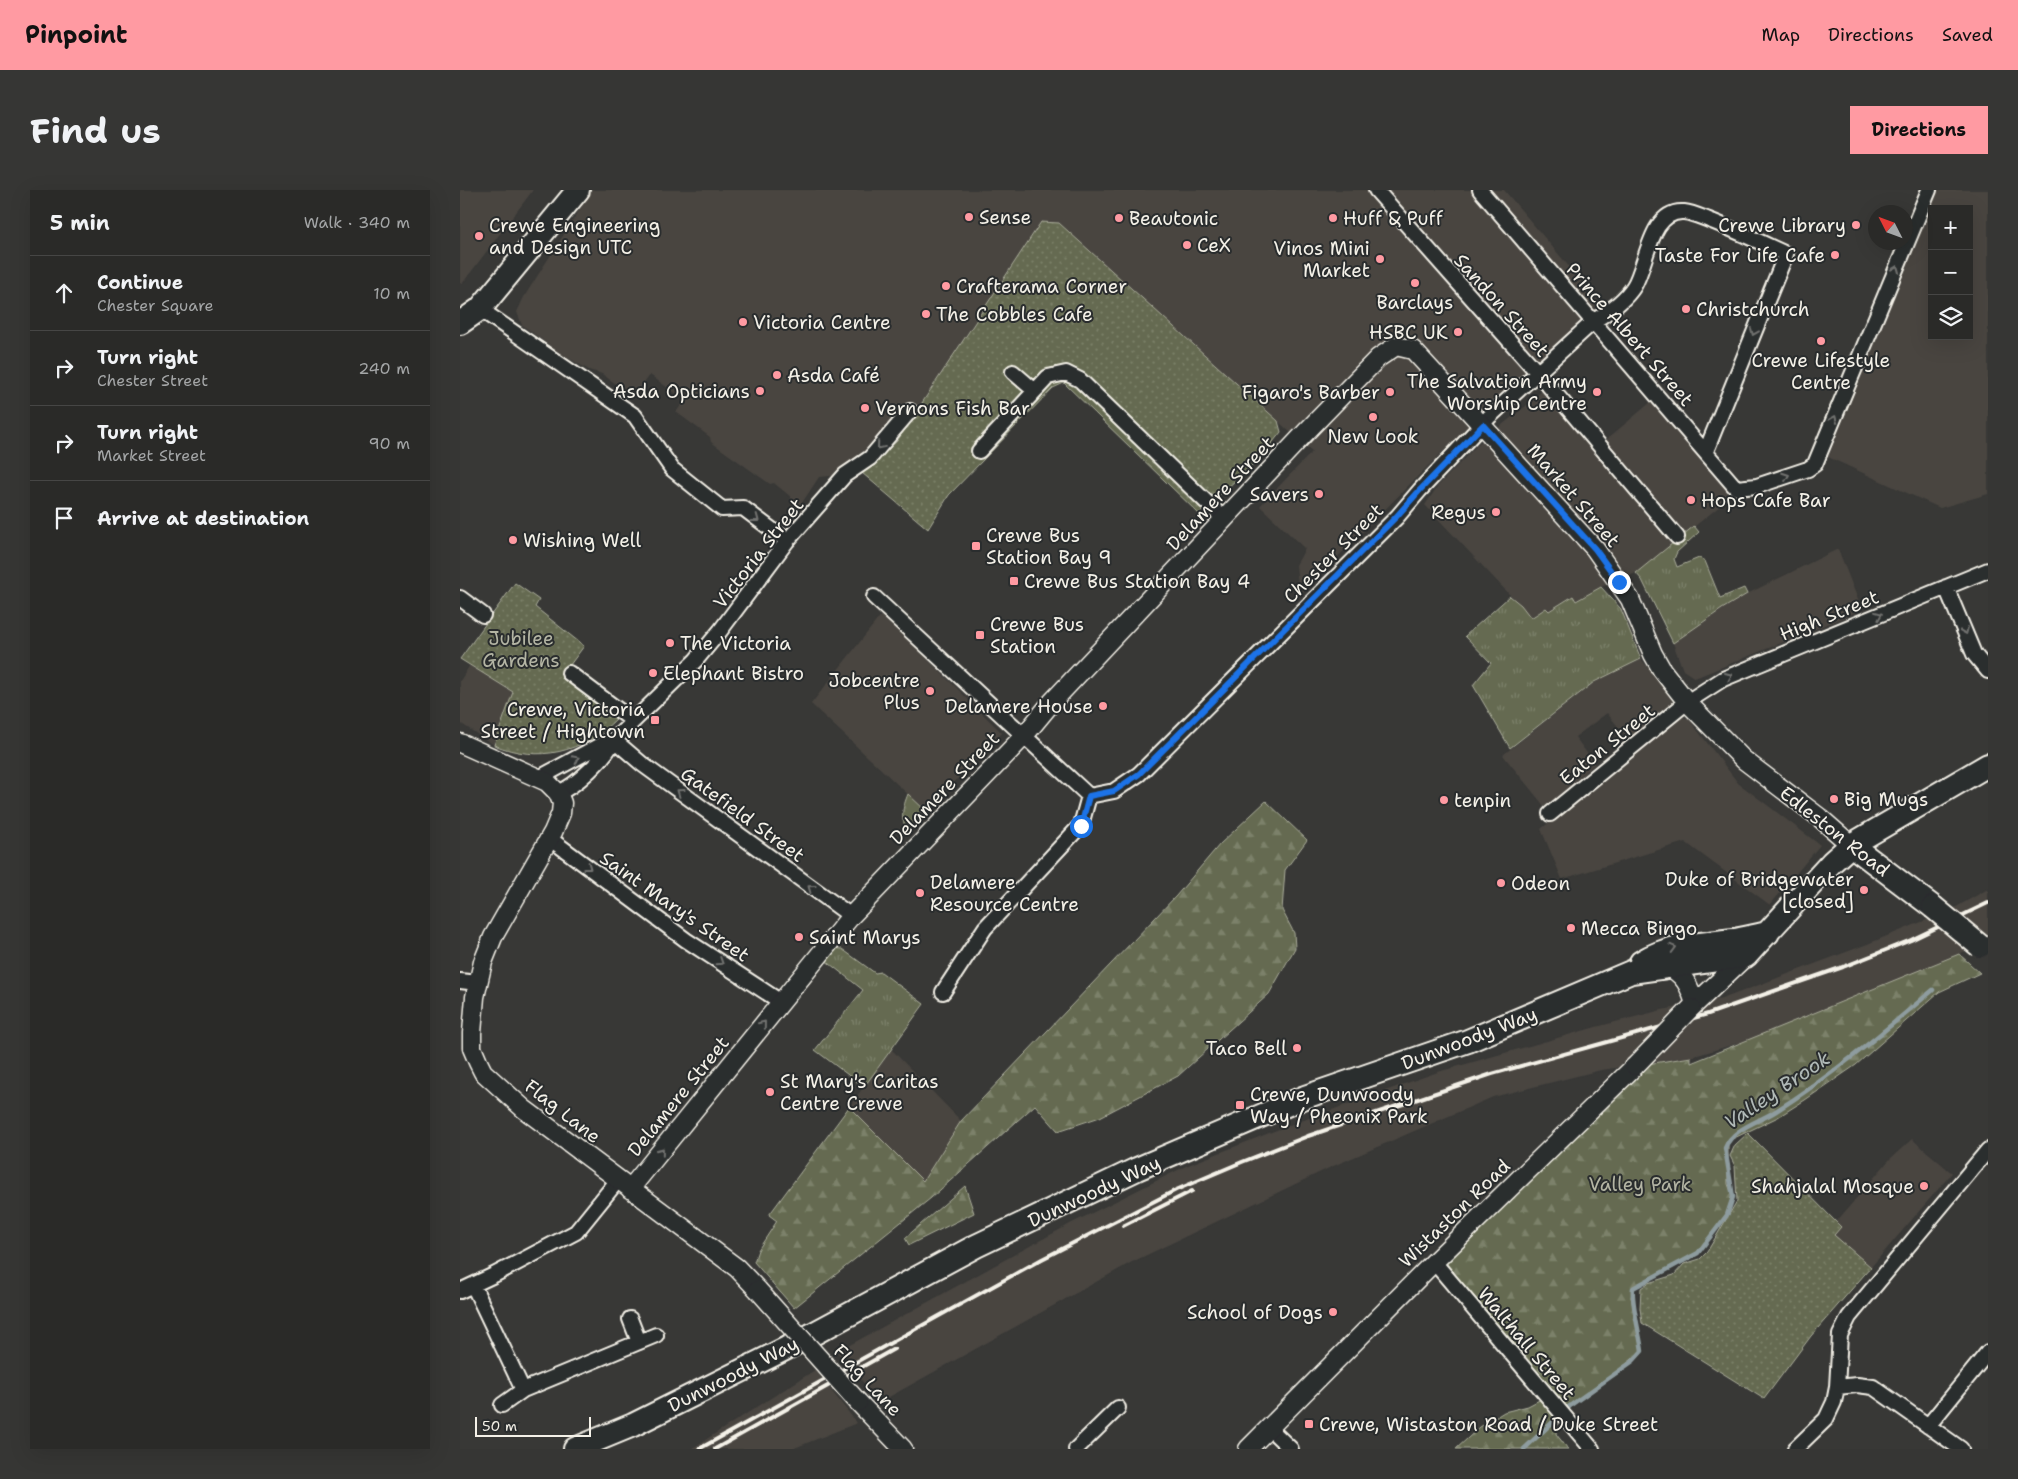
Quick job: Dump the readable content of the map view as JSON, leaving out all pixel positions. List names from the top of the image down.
{
  "streets": {
    "main road": ["Edleston Road", "Dunwoody Way"],
    "street": [
      "Sandon Street",
      "Prince Albert Street",
      "Delamere Street",
      "Market Street",
      "Victoria Street",
      "Chester Street",
      "High Street",
      "Eaton Street",
      "Gatefield Street",
      "Saint Mary's Street",
      "Flag Lane",
      "Wistaston Road",
      "Walthall Street"
    ]
  },
  "crossings": [
    ["Sandon Street", "Chester Street"],
    ["Prince Albert Street", "Chester Street"],
    ["Delamere Street", "Market Street"],
    ["Delamere Street", "Gatefield Street"],
    ["Delamere Street", "Saint Mary's Street"],
    ["Delamere Street", "Flag Lane"],
    ["Market Street", "Chester Street"],
    ["Market Street", "High Street"],
    ["Market Street", "Eaton Street"],
    ["Market Street", "Edleston Road"],
    ["Victoria Street", "Gatefield Street"],
    ["Victoria Street", "Flag Lane"],
    ["High Street", "Eaton Street"],
    ["High Street", "Edleston Road"],
    ["Eaton Street", "Edleston Road"],
    ["Saint Mary's Street", "Flag Lane"],
    ["Dunwoody Way", "Wistaston Road"],
    ["Wistaston Road", "Walthall Street"]
  ],
  "one_way": [
    "Prince Albert Street",
    "High Street",
    "Gatefield Street",
    "Saint Mary's Street"
  ],
  "water": ["Valley Brook"],
  "parks": ["Jubilee Gardens", "Valley Park"],
  "places": {
    "other": [
      "Sense",
      "Beautonic",
      "Huff & Puff",
      "Crewe Library",
      "Crewe Engineering and Design UTC",
      "CeX",
      "Taste For Life Cafe",
      "Vinos Mini Market",
      "Barclays",
      "Crafterama Corner",
      "Christchurch",
      "The Cobbles Cafe",
      "Victoria Centre",
      "HSBC UK",
      "Crewe Lifestyle Centre",
      "Asda Café",
      "Asda Opticians",
      "Figaro's Barber",
      "The Salvation Army Worship Centre",
      "Vernons Fish Bar",
      "New Look",
      "Savers",
      "Hops Cafe Bar",
      "Regus",
      "Wishing Well",
      "The Victoria",
      "Elephant Bistro",
      "Jobcentre Plus",
      "Delamere House",
      "Big Mugs",
      "tenpin",
      "Odeon",
      "Duke of Bridgewater [closed]",
      "Delamere Resource Centre",
      "Mecca Bingo",
      "Saint Marys",
      "Taco Bell",
      "St Mary's Caritas Centre Crewe",
      "Shahjalal Mosque",
      "School of Dogs"
    ],
    "transit": [
      "Crewe Bus Station Bay 9",
      "Crewe Bus Station Bay 4",
      "Crewe Bus Station",
      "Crewe, Victoria Street / Hightown",
      "Crewe, Dunwoody Way / Pheonix Park",
      "Crewe, Wistaston Road / Duke Street"
    ]
  },
  "scale_bar": "50 m",
  "north": "top left",
  "page": {
    "header": "Pinpoint",
    "nav": ["Map", "Directions", "Saved"],
    "buttons": "Directions",
    "title": "Find us",
    "heading": ["5 min", "Walk · 340 m"],
    "map_buttons": ["+", "−"],
    "list": [
      ["Continue", "Chester Square", "10 m"],
      ["Turn right", "Chester Street", "240 m"],
      ["Turn right", "Market Street", "90 m"],
      "Arrive at destination"
    ],
    "scale": "50 m"
  }
}
